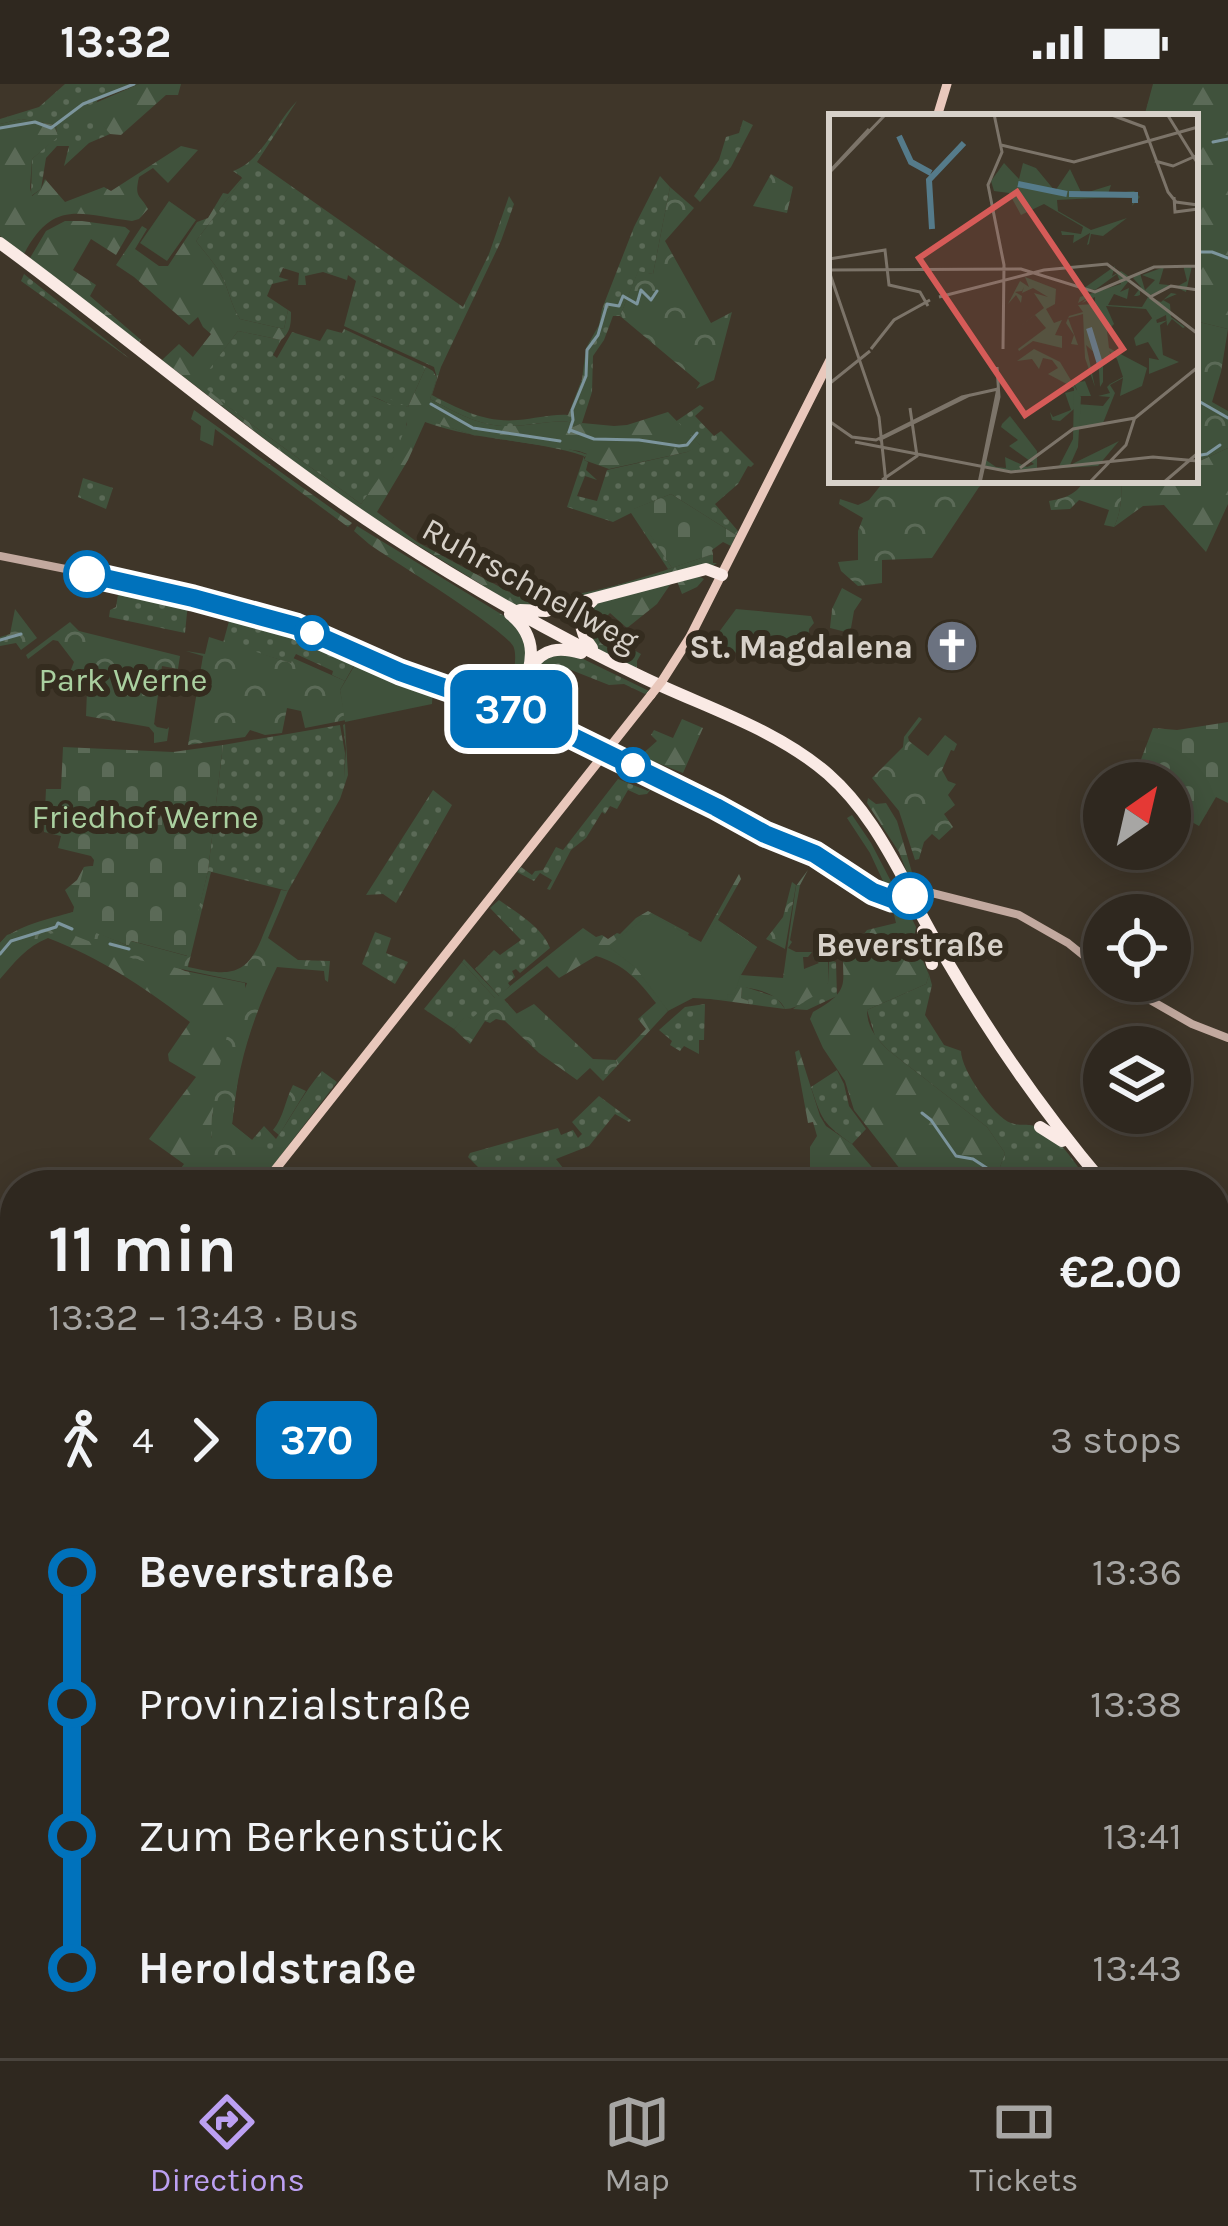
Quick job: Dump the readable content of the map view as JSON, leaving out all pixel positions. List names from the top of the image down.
{
  "streets": {
    "highway": ["Ruhrschnellweg"]
  },
  "parks": ["Park Werne", "Friedhof Werne"],
  "places": {
    "church": ["St. Magdalena"],
    "other": ["Beverstraße"]
  },
  "lines": ["bus line 370"],
  "north": "top right",
  "page": {
    "status": "13:32",
    "on_map": "370",
    "heading": ["11 min", "13:32 – 13:43 · Bus", "€2.00"],
    "legs": ["4", "370", "3 stops"],
    "list": [
      {
        "name": "Beverstraße",
        "value": "13:36"
      },
      {
        "name": "Provinzialstraße",
        "value": "13:38"
      },
      {
        "name": "Zum Berkenstück",
        "value": "13:41"
      },
      {
        "name": "Heroldstraße",
        "value": "13:43"
      }
    ],
    "tabs": ["Directions", "Map", "Tickets"]
  }
}
